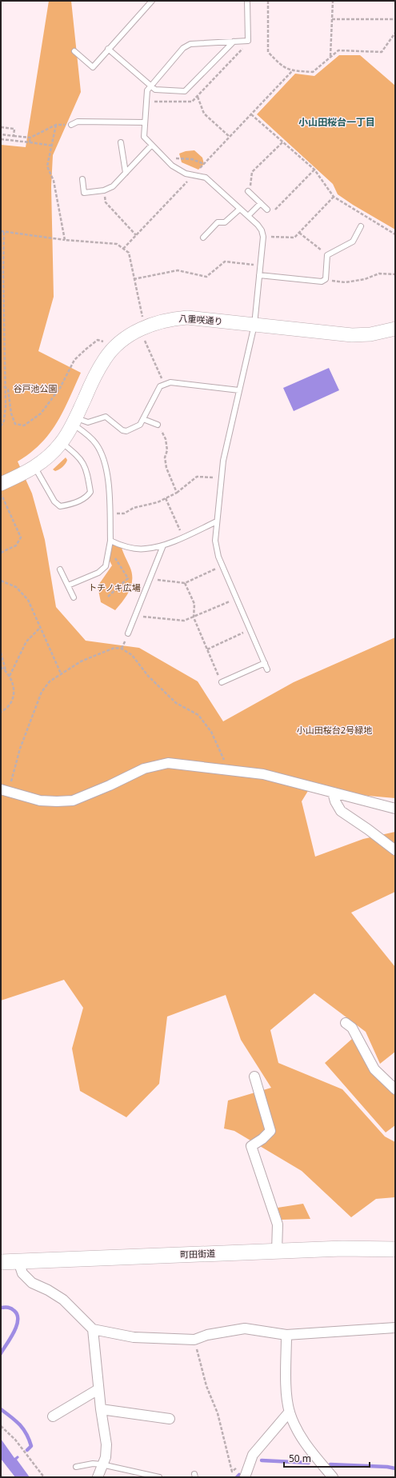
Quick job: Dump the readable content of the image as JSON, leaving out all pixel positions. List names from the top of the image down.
{
  "streets": {
    "main road": ["町田街道"],
    "street": ["八重咲通り"]
  },
  "districts": ["小山田桜台一丁目"],
  "parks": ["谷戸池公園", "トチノキ広場", "小山田桜台2号緑地"],
  "scale_bar": "50 m"
}
